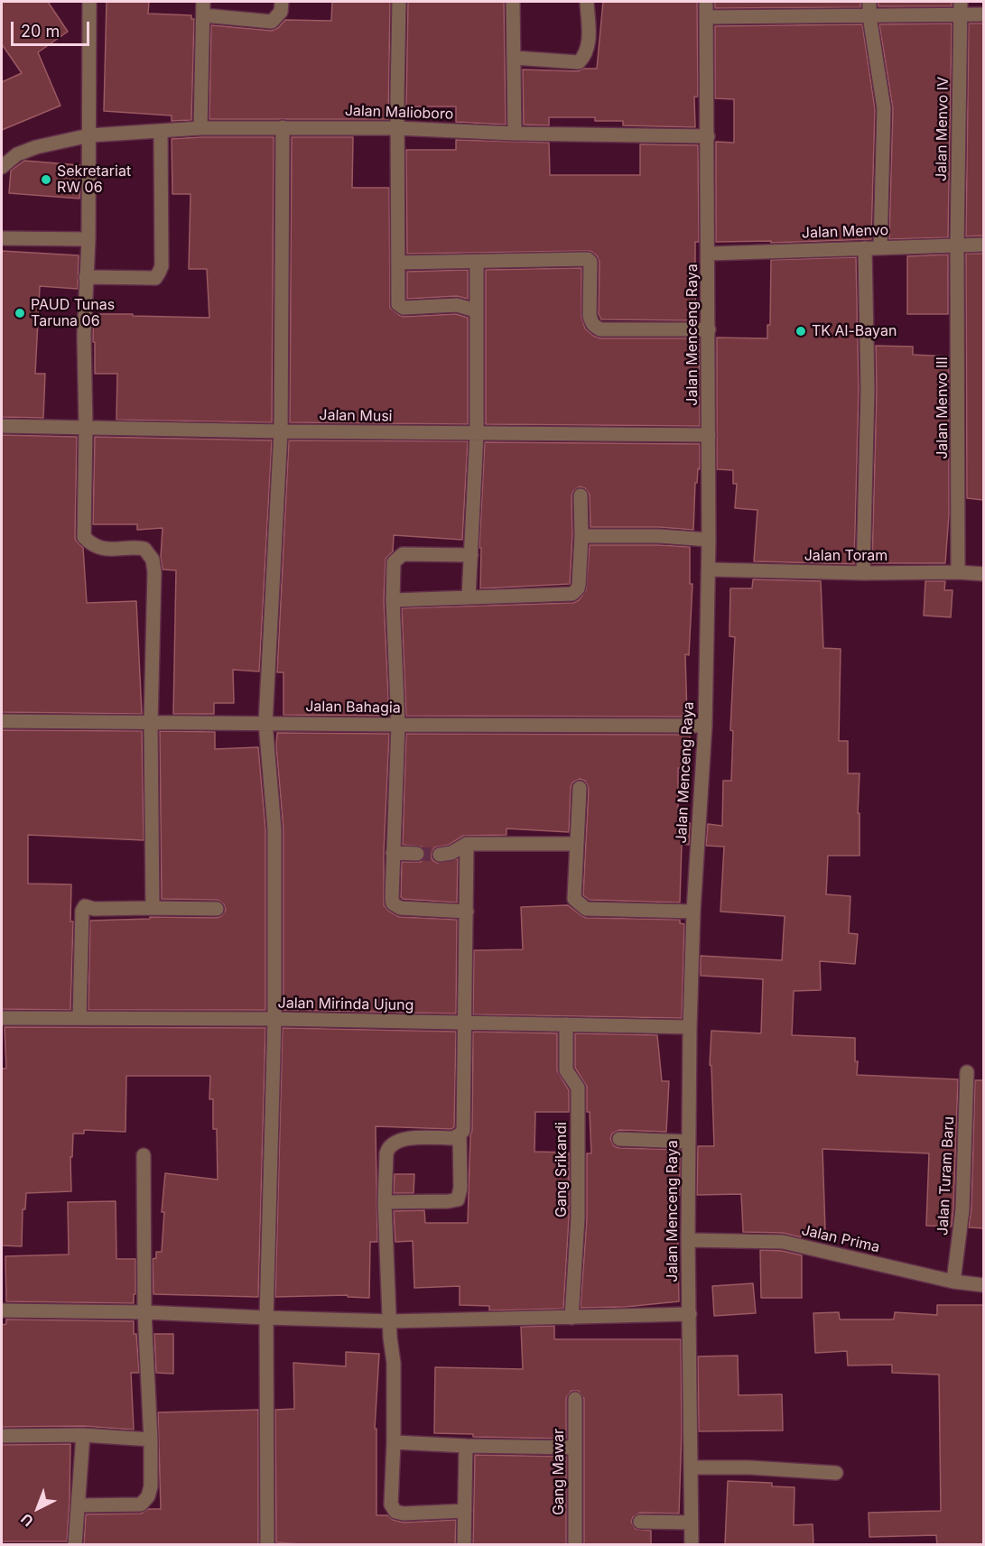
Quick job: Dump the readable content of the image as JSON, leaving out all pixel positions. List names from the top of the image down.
{
  "streets": {
    "street": [
      "Jalan Malioboro",
      "Jalan Menvo IV",
      "Jalan Menvo",
      "Jalan Menceng Raya",
      "Jalan Menvo III",
      "Jalan Musi",
      "Jalan Toram",
      "Jalan Bahagia",
      "Jalan Mirinda Ujung",
      "Gang Srikandi",
      "Jalan Turam Baru",
      "Jalan Prima",
      "Gang Mawar"
    ]
  },
  "crossings": [
    ["Jalan Malioboro", "Jalan Menceng Raya"],
    ["Jalan Menvo IV", "Jalan Menvo"],
    ["Jalan Menvo IV", "Jalan Menvo III"],
    ["Jalan Menvo", "Jalan Menceng Raya"],
    ["Jalan Menvo", "Jalan Menvo III"],
    ["Jalan Menceng Raya", "Jalan Musi"],
    ["Jalan Menceng Raya", "Jalan Toram"],
    ["Jalan Menceng Raya", "Jalan Bahagia"],
    ["Jalan Menceng Raya", "Jalan Mirinda Ujung"],
    ["Jalan Menceng Raya", "Jalan Prima"],
    ["Jalan Menvo III", "Jalan Toram"],
    ["Jalan Mirinda Ujung", "Gang Srikandi"],
    ["Jalan Turam Baru", "Jalan Prima"]
  ],
  "places": ["Sekretariat RW 06", "PAUD Tunas Taruna 06", "TK Al-Bayan"],
  "scale_bar": "20 m",
  "north": "bottom left"
}
